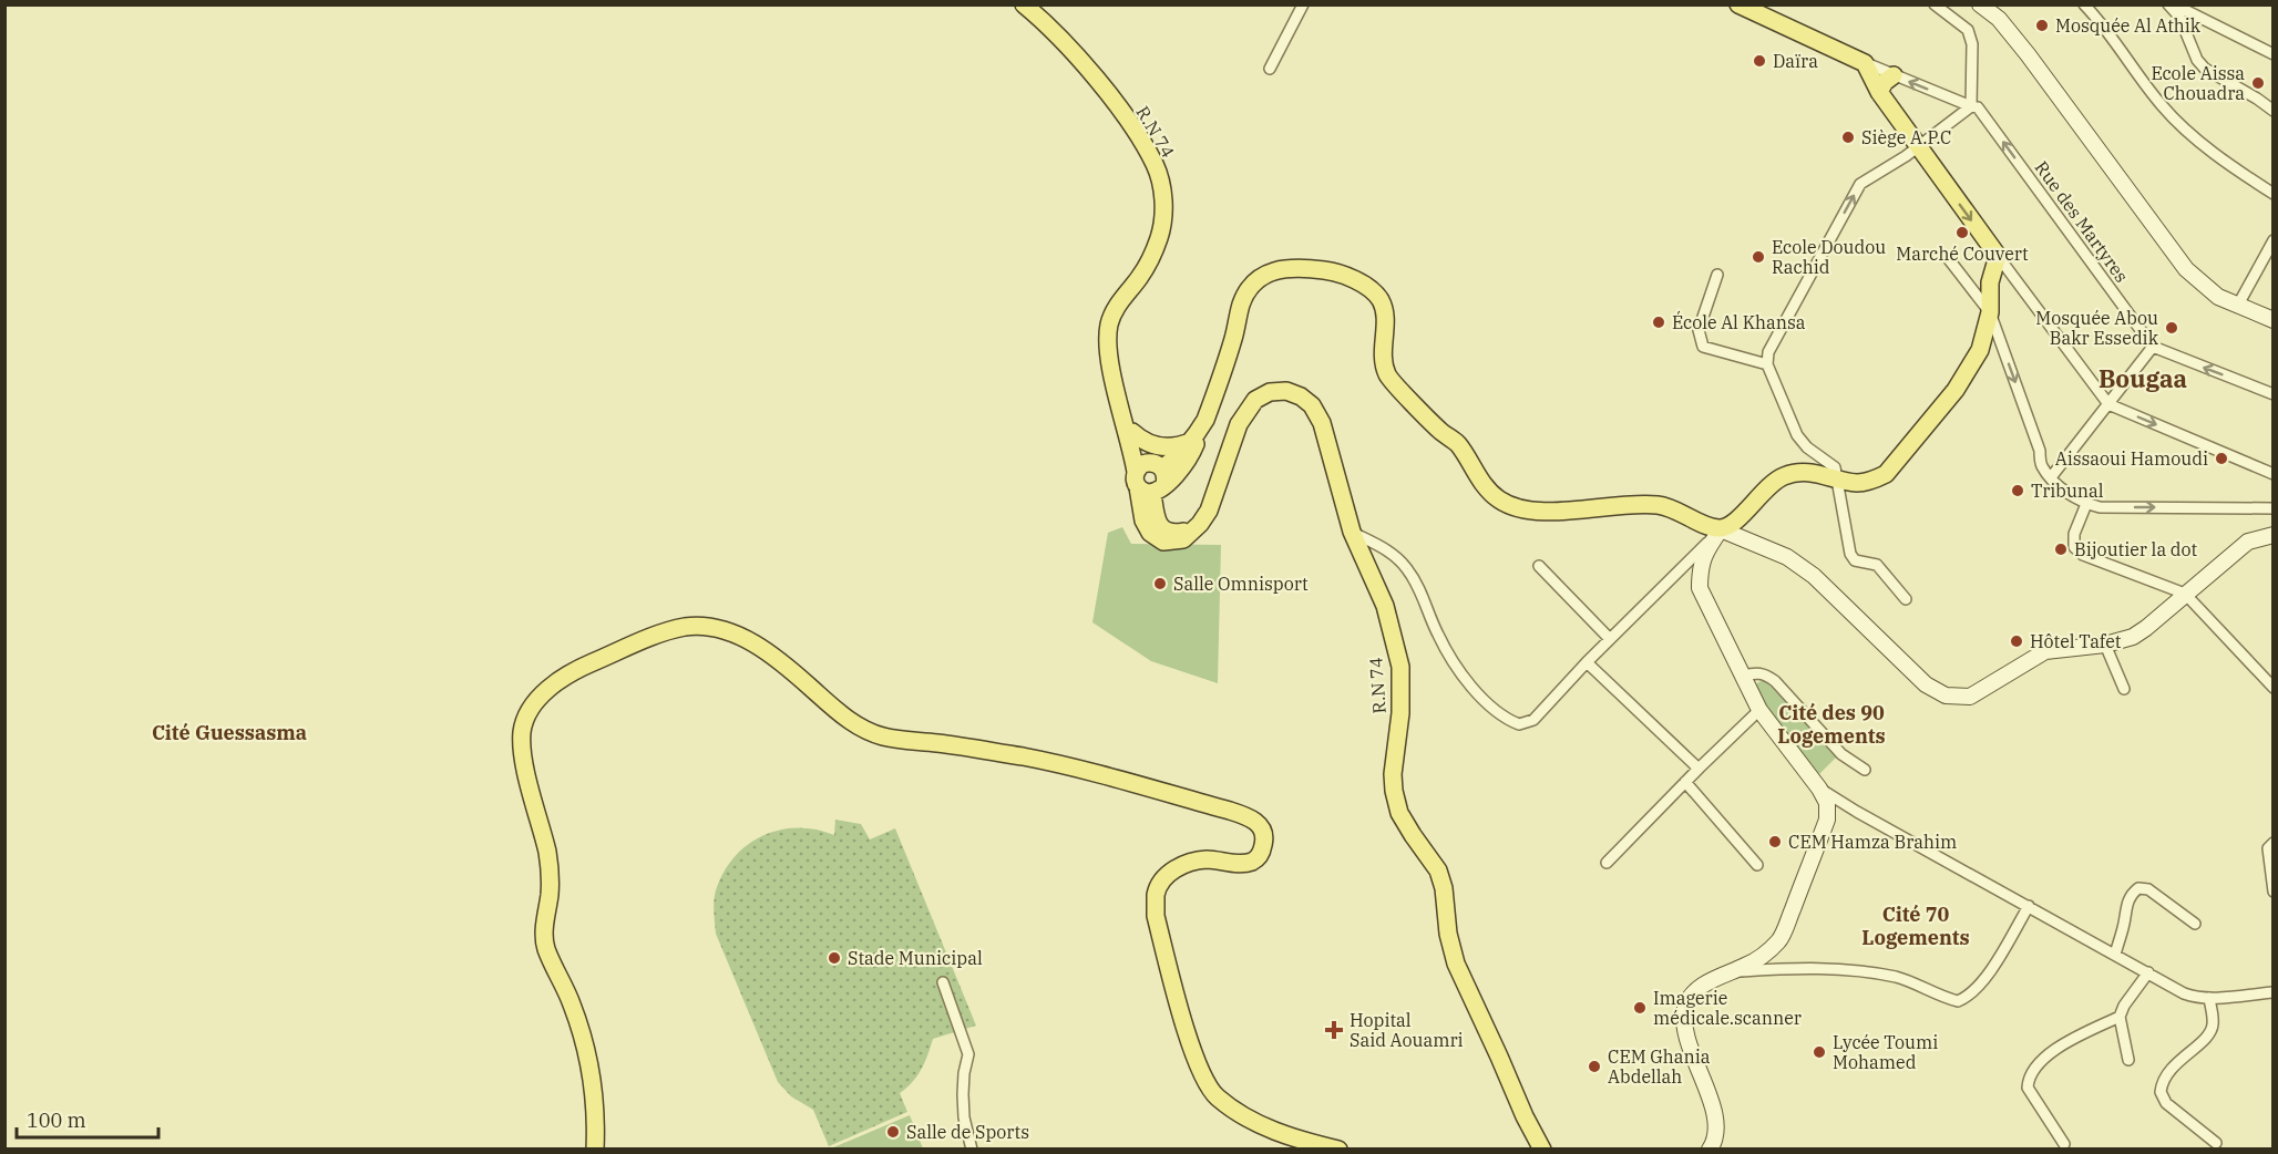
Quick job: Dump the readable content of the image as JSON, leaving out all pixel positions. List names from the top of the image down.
{
  "streets": {
    "main road": ["R.N 74"],
    "street": ["Rue des Martyres"]
  },
  "districts": [
    "Bougaa",
    "Cité des 90 Logements",
    "Cité Guessasma",
    "Cité 70 Logements"
  ],
  "places": {
    "other": [
      "Mosquée Al Athik",
      "Daïra",
      "Ecole Aissa Chouadra",
      "Siège A.P.C",
      "Marché Couvert",
      "Ecole Doudou Rachid",
      "École Al Khansa",
      "Mosquée Abou Bakr Essedik",
      "Aissaoui Hamoudi",
      "Tribunal",
      "Bijoutier la dot",
      "Salle Omnisport",
      "Hôtel Tafet",
      "CEM Hamza Brahim",
      "Stade Municipal",
      "Imagerie médicale.scanner",
      "Lycée Toumi Mohamed",
      "CEM Ghania Abdellah",
      "Salle de Sports"
    ],
    "health": ["Hopital Said Aouamri"]
  },
  "scale_bar": "100 m"
}
